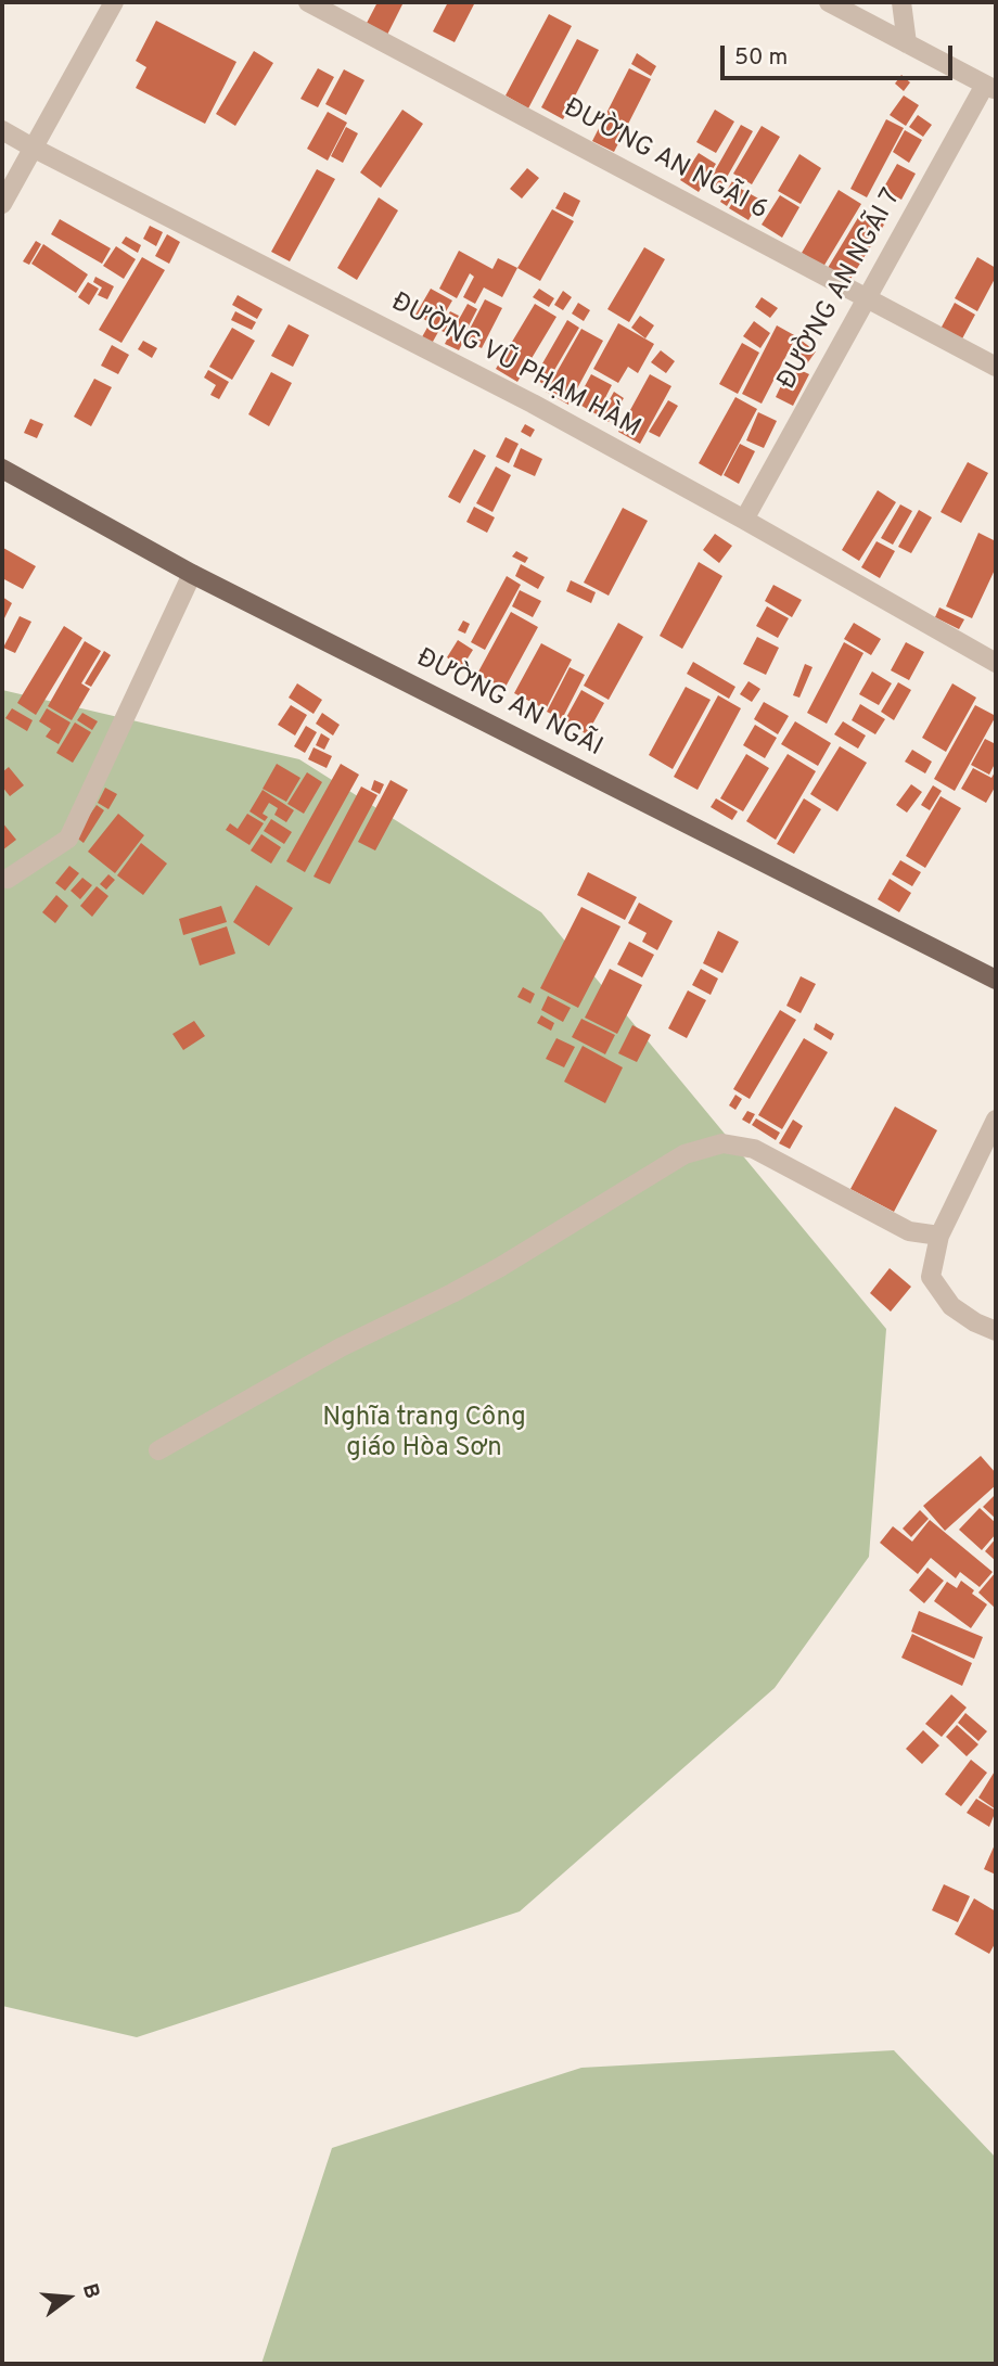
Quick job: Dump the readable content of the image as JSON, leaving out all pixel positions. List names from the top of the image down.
{
  "streets": {
    "main road": ["ĐƯỜNG AN NGÃI"],
    "street": ["ĐƯỜNG AN NGÃI 6", "ĐƯỜNG AN NGÃI 7", "ĐƯỜNG VŨ PHẠM HÀM"]
  },
  "crossings": [
    ["ĐƯỜNG AN NGÃI 6", "ĐƯỜNG AN NGÃI 7"],
    ["ĐƯỜNG AN NGÃI 7", "ĐƯỜNG VŨ PHẠM HÀM"]
  ],
  "parks": ["Nghĩa trang Công giáo Hòa Sơn"],
  "scale_bar": "50 m",
  "north": "right"
}
